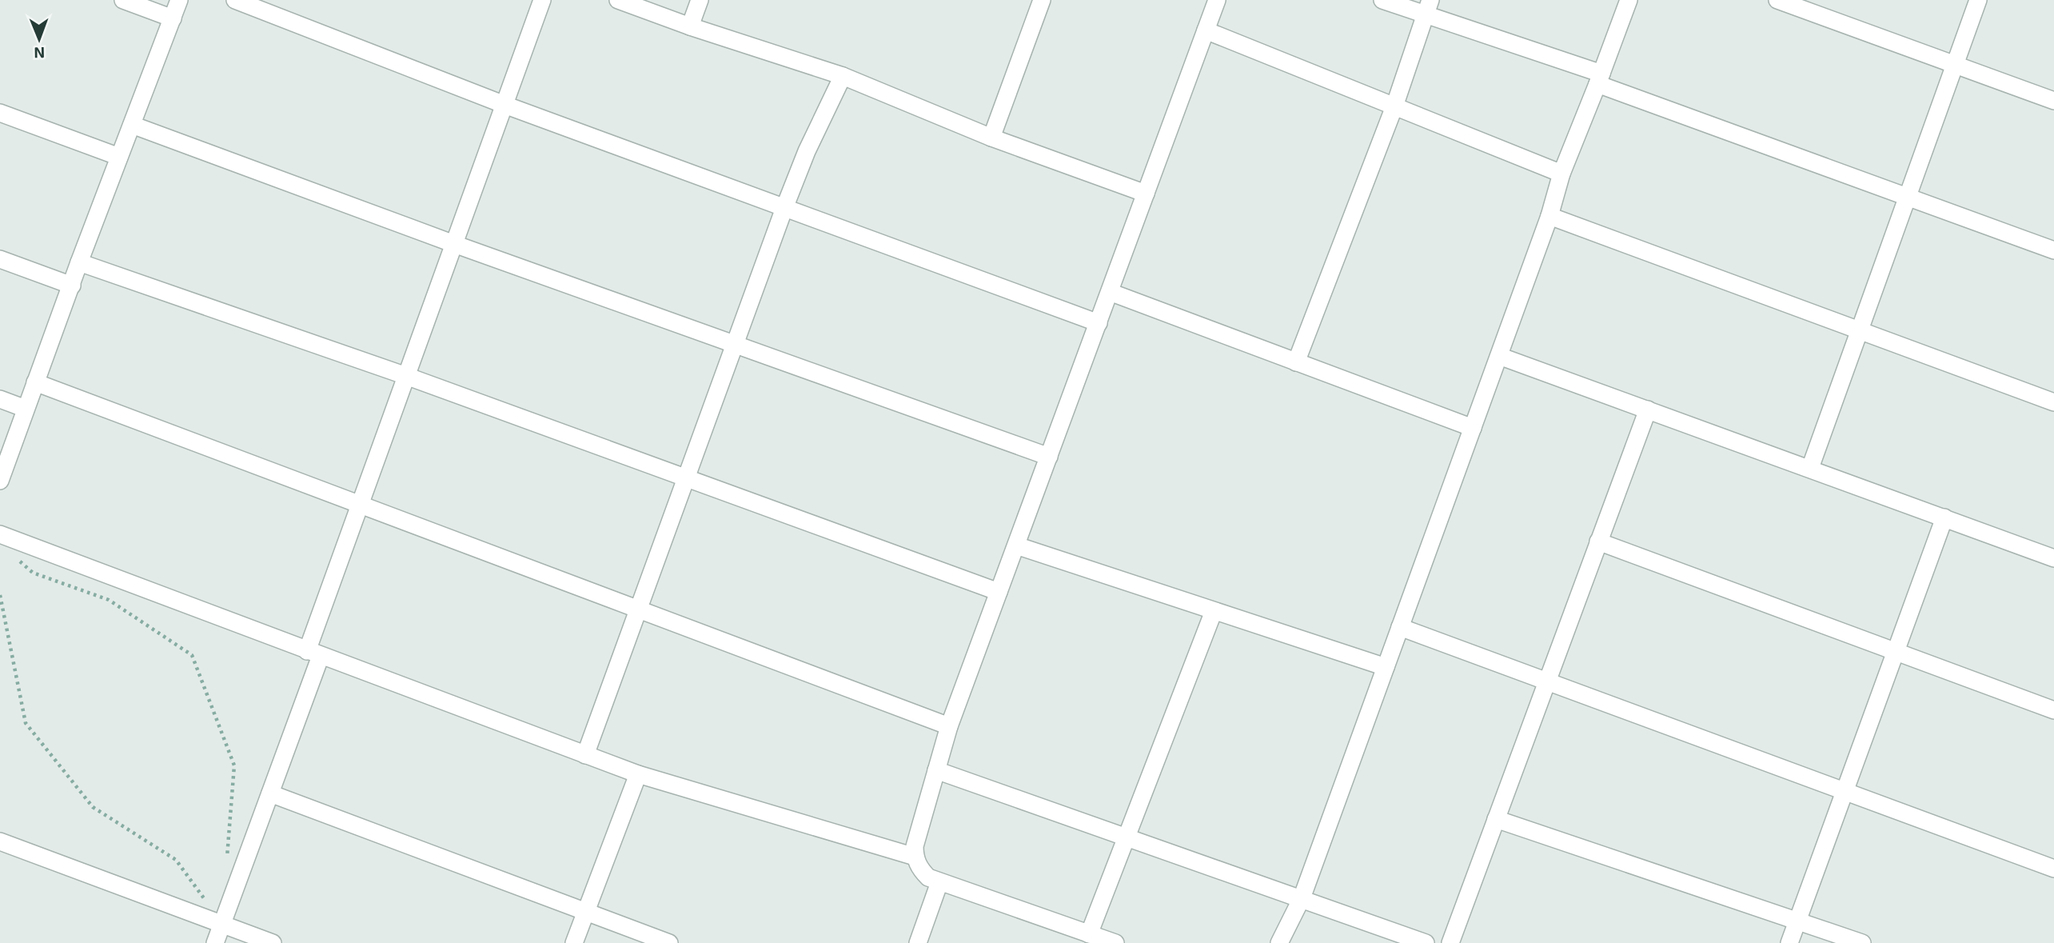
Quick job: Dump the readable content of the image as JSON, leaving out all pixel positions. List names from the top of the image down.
{
  "north": "bottom"
}
